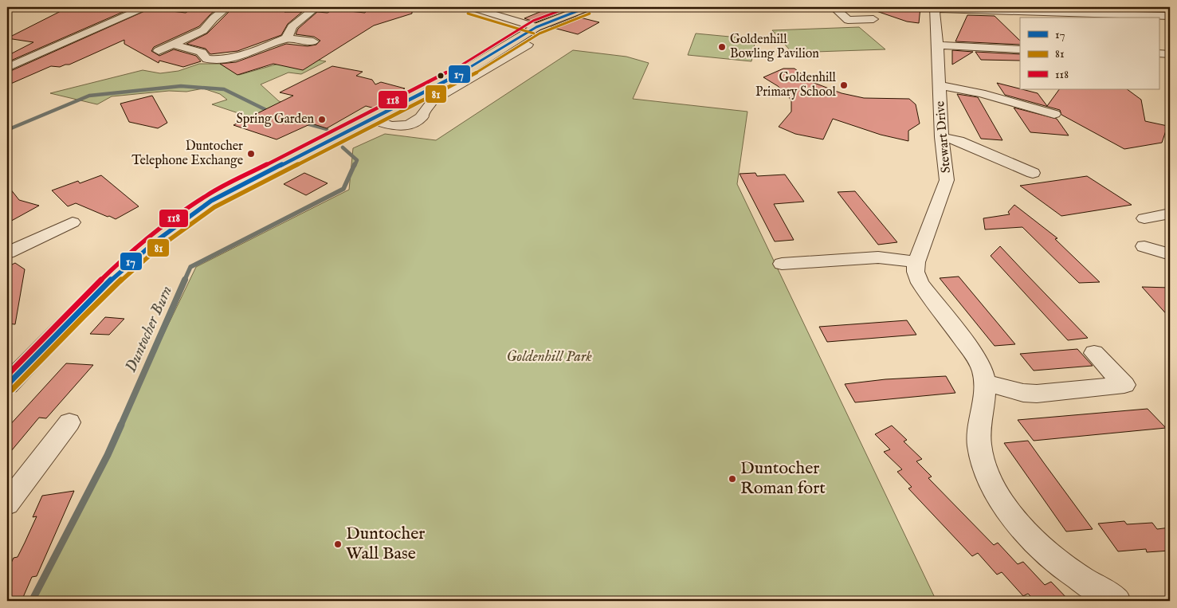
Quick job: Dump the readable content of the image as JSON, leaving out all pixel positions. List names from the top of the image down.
{
  "streets": {
    "street": ["Stewart Drive"]
  },
  "water": ["Duntocher Burn"],
  "parks": ["Goldenhill Park"],
  "places": [
    "Goldenhill Bowling Pavilion",
    "Goldenhill Primary School",
    "Spring Garden",
    "Duntocher Telephone Exchange",
    "Duntocher Roman fort",
    "Duntocher Wall Base"
  ],
  "lines": ["transit line 17", "transit line 118", "transit line 81"],
  "legend": ["17", "81", "118"]
}
